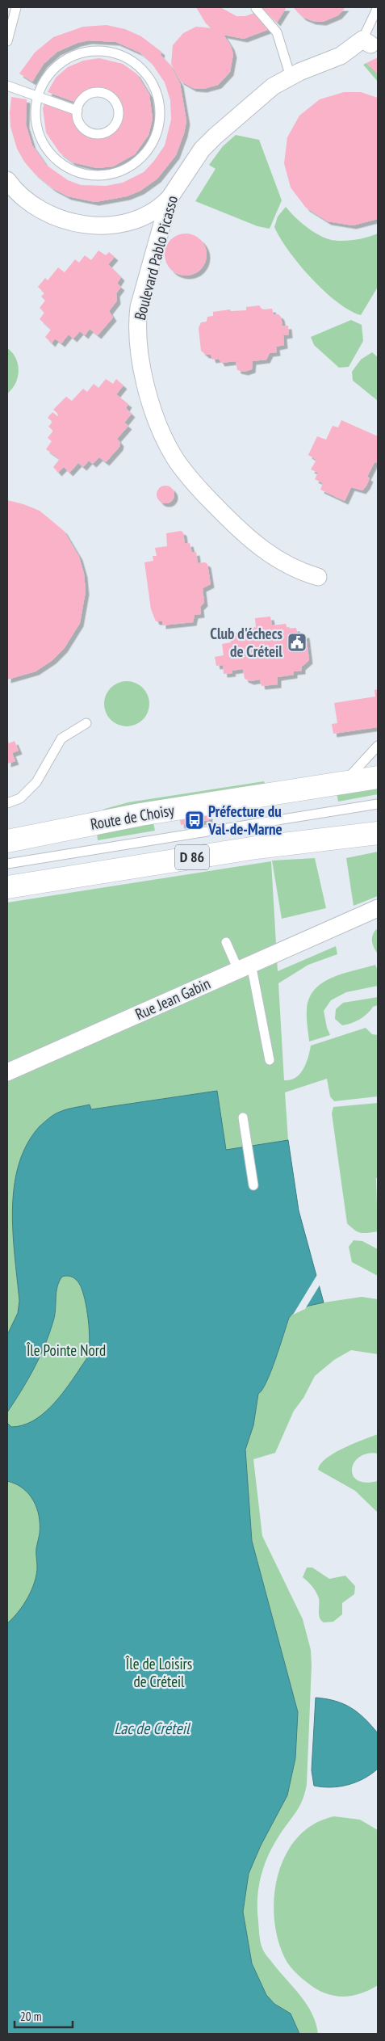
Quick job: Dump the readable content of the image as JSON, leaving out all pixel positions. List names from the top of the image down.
{
  "streets": {
    "main road": ["Route de Choisy", "D 86"],
    "street": ["Boulevard Pablo Picasso", "Rue Jean Gabin"]
  },
  "water": ["Lac de Créteil"],
  "parks": ["Île Pointe Nord", "Île de Loisirs de Créteil"],
  "places": {
    "public building": ["Club d'échecs de Créteil"],
    "bus stop": ["Préfecture du Val-de-Marne"]
  },
  "scale_bar": "20 m"
}
